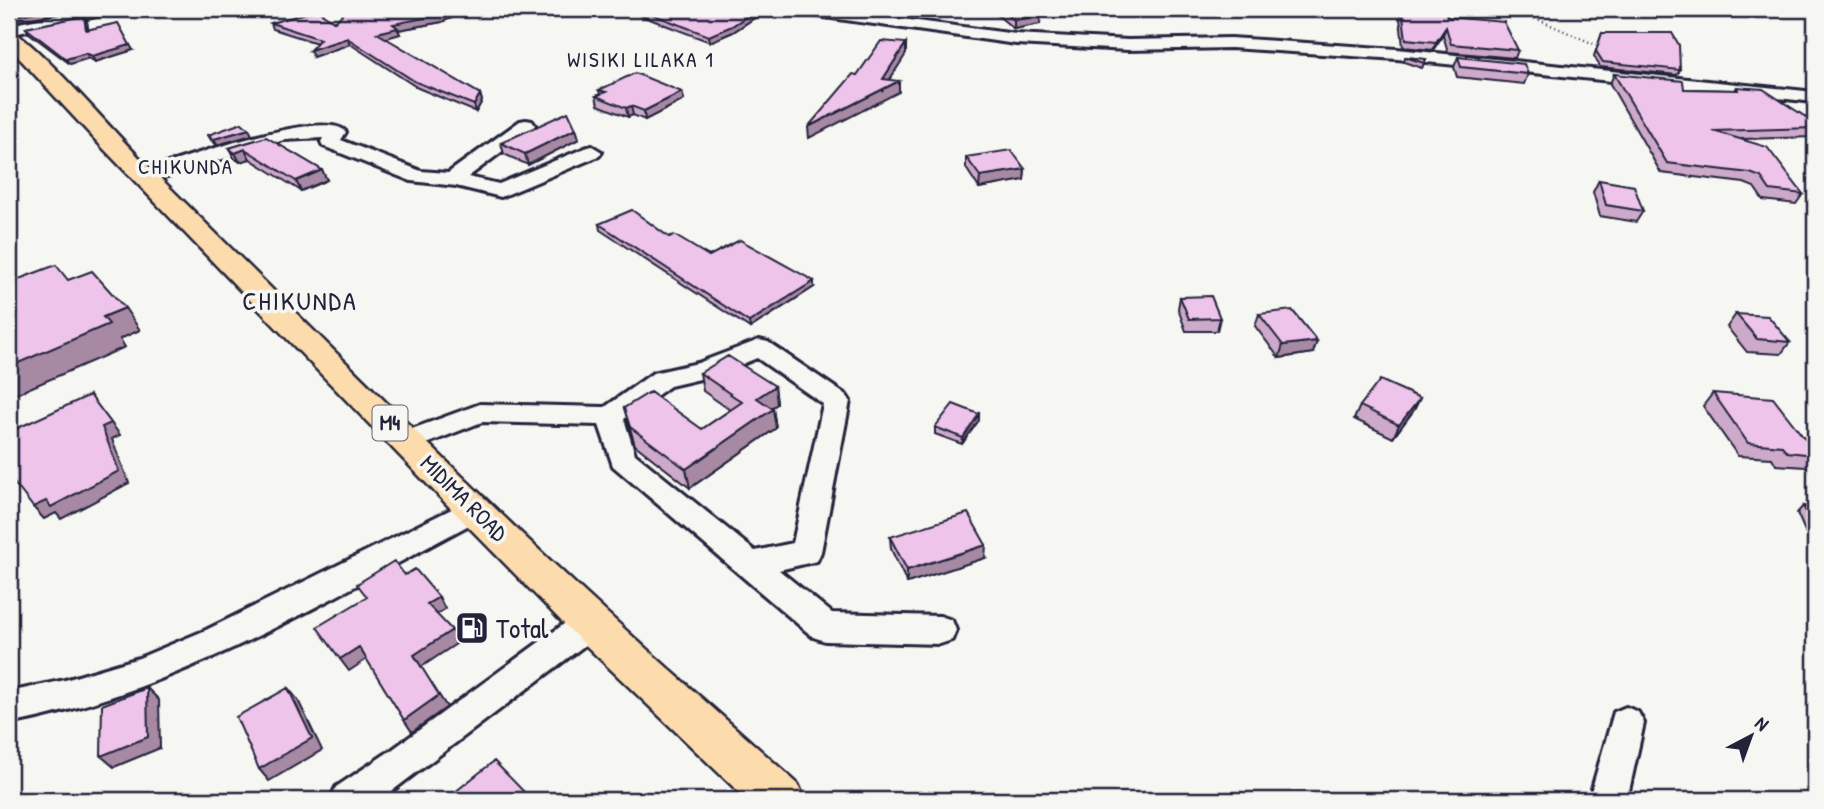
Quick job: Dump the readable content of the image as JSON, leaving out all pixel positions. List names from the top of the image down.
{
  "streets": {
    "main road": ["M4", "MIDIMA ROAD"]
  },
  "districts": ["WISIKI LILAKA 1", "CHIKUNDA", "CHIKUNDA"],
  "places": {
    "fuel station": ["Total"]
  },
  "north": "top right"
}
